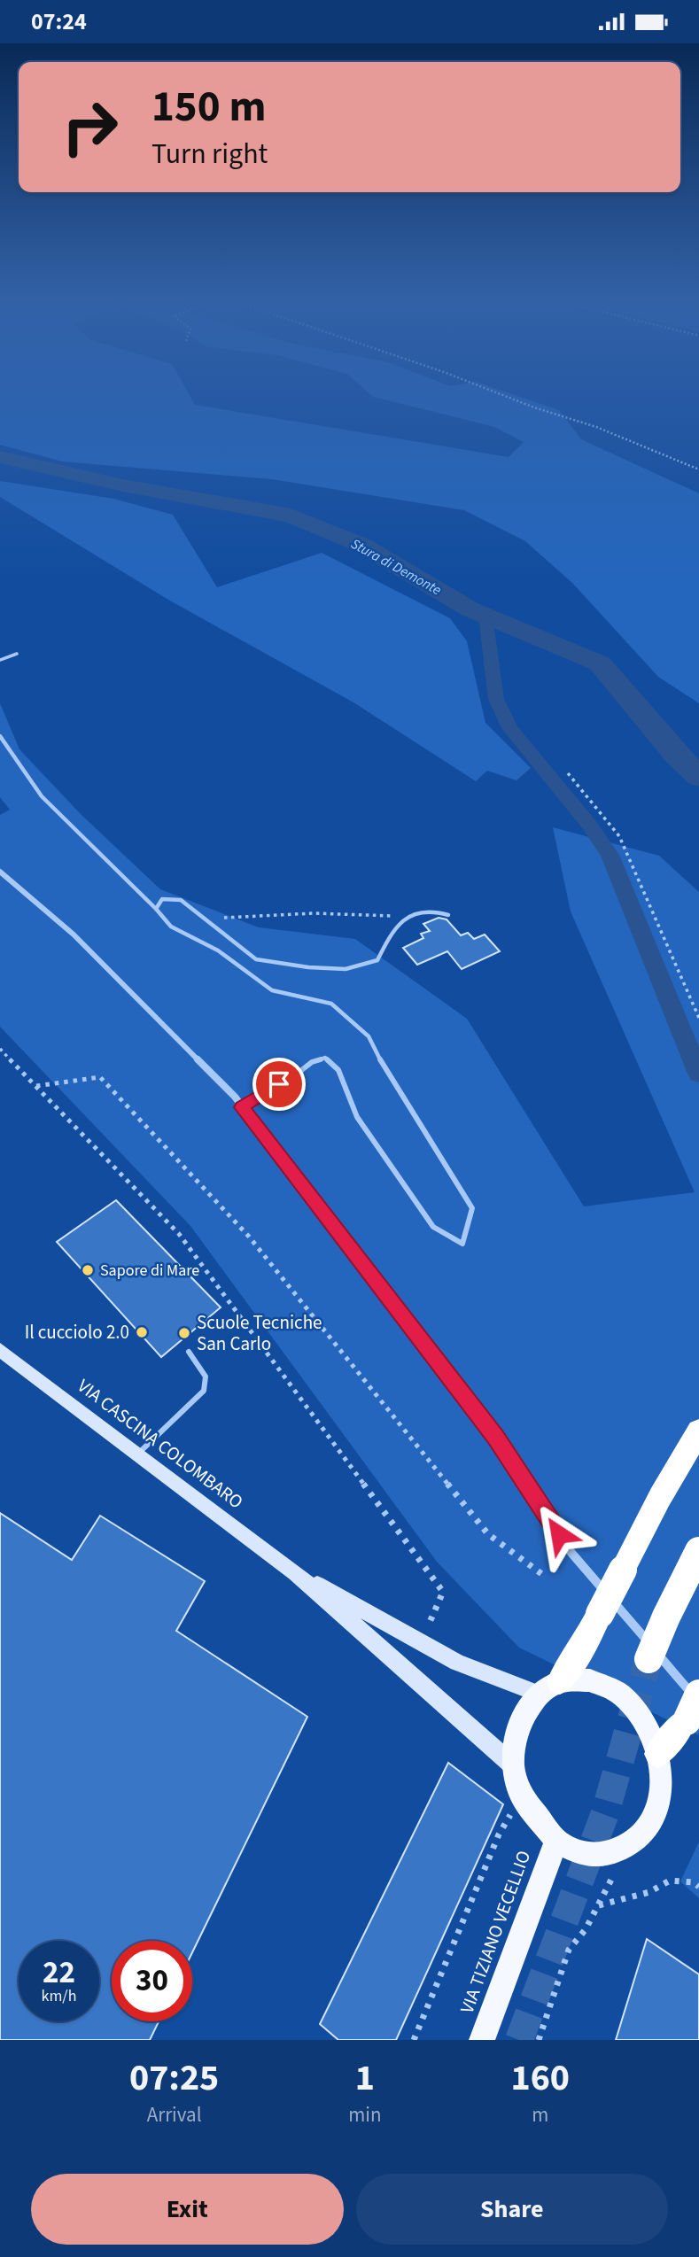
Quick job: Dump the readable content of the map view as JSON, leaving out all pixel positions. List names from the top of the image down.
{
  "streets": {
    "main road": ["VIA CASCINA COLOMBARO", "VIA TIZIANO VECELLIO"]
  },
  "crossings": [
    ["VIA CASCINA COLOMBARO", "VIA TIZIANO VECELLIO"]
  ],
  "water": ["Stura di Demonte"],
  "places": ["Sapore di Mare", "Il cucciolo 2.0", "Scuole Tecniche San Carlo"],
  "page": {
    "status": "07:24",
    "turn": ["150 m", "Turn right"],
    "speed": "22 km/h",
    "limit": "30",
    "eta": [
      "07:25",
      "Arrival",
      "1",
      "min",
      "160",
      "m"
    ],
    "buttons": ["Exit", "Share"]
  }
}
